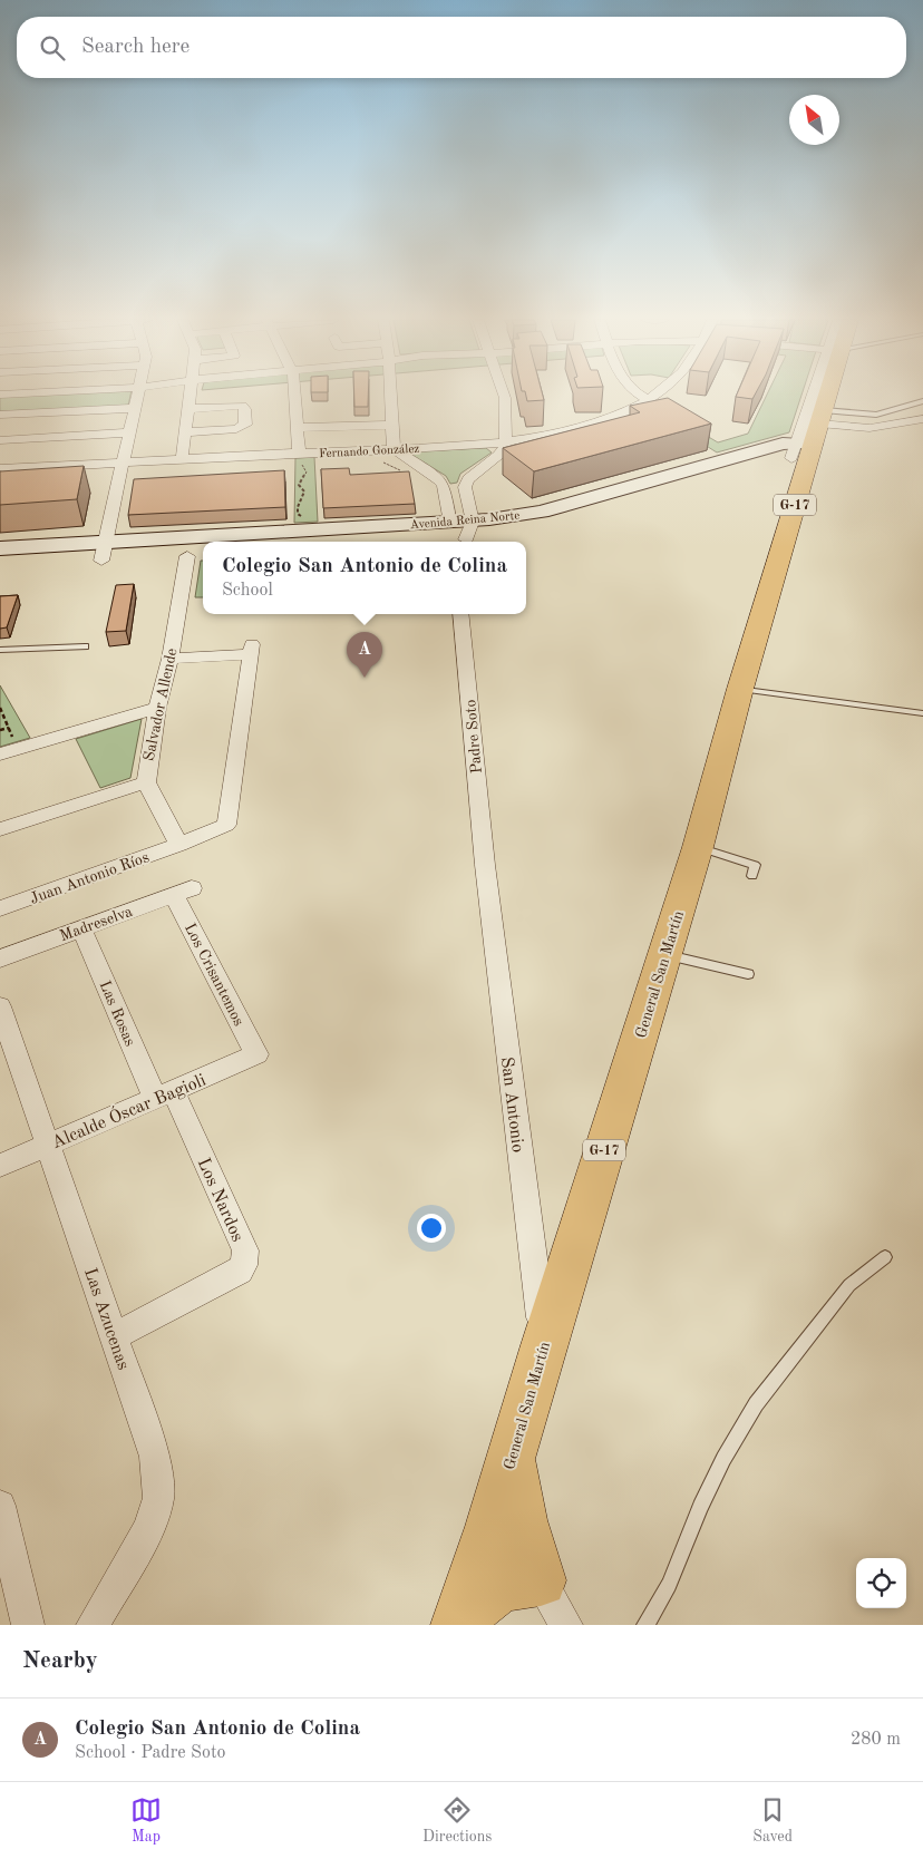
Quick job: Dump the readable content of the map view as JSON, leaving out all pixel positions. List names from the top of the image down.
{
  "streets": {
    "main road": ["G-17", "General San Martín"],
    "street": [
      "Fernando González",
      "Avenida Reina Norte",
      "Salvador Allende",
      "Padre Soto",
      "Juan Antonio Ríos",
      "Madreselva",
      "Los Crisantemos",
      "Las Rosas",
      "San Antonio",
      "Alcalde Óscar Bagioli",
      "Los Nardos",
      "Las Azucenas"
    ]
  },
  "crossings": [
    ["Avenida Reina Norte", "Salvador Allende"],
    ["Avenida Reina Norte", "General San Martín"],
    ["Salvador Allende", "Juan Antonio Ríos"],
    ["Padre Soto", "San Antonio"],
    ["Madreselva", "Los Crisantemos"],
    ["Madreselva", "Las Rosas"],
    ["Los Crisantemos", "Alcalde Óscar Bagioli"],
    ["General San Martín", "San Antonio"],
    ["Las Rosas", "Alcalde Óscar Bagioli"],
    ["Las Rosas", "Los Nardos"],
    ["Alcalde Óscar Bagioli", "Los Nardos"],
    ["Alcalde Óscar Bagioli", "Las Azucenas"],
    ["Los Nardos", "Las Azucenas"]
  ],
  "north": "top left",
  "page": {
    "search": "Search here",
    "popup": ["Colegio San Antonio de Colina", "School"],
    "pins": "A",
    "heading": "Nearby",
    "list": [
      {
        "mark": "A",
        "name": "Colegio San Antonio de Colina",
        "note": "School · Padre Soto",
        "value": "280 m"
      }
    ],
    "nav": ["Map", "Directions", "Saved"]
  }
}
